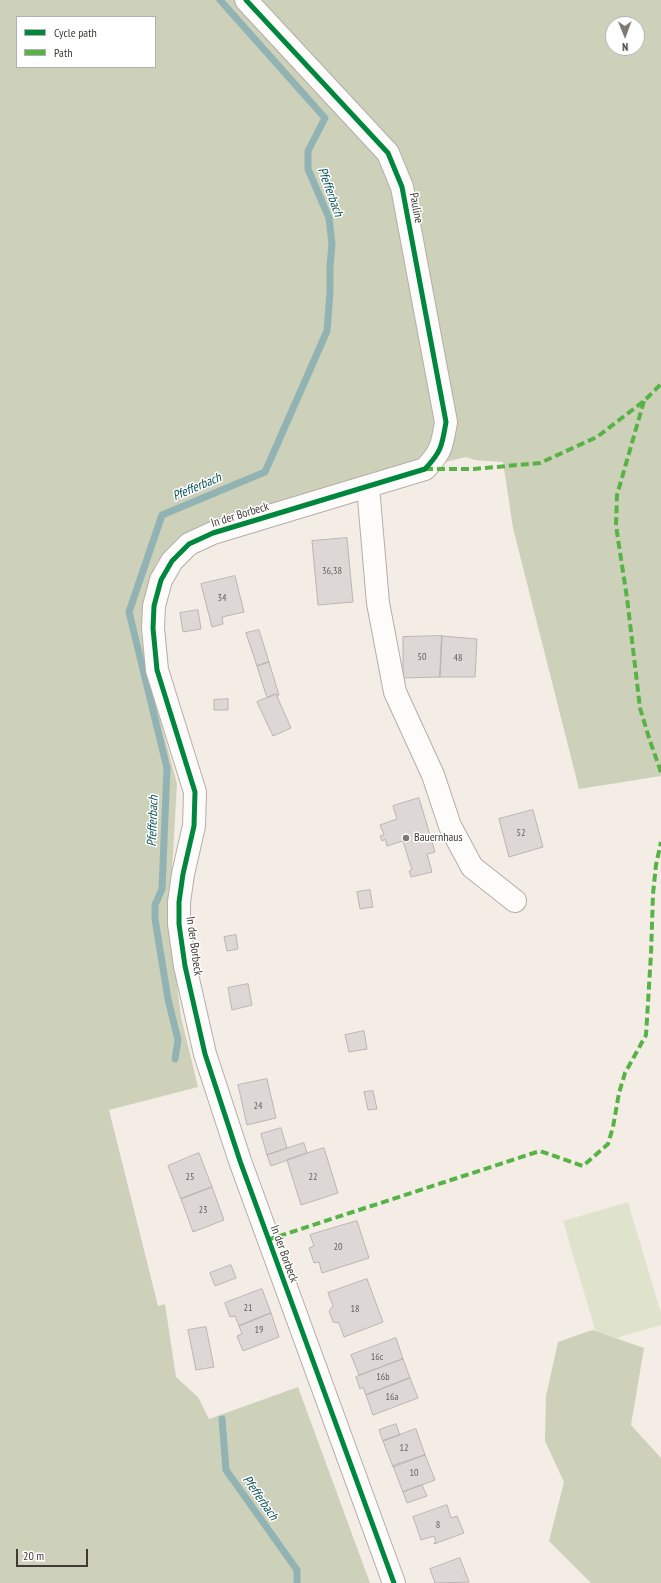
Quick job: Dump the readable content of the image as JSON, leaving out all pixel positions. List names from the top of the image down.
{
  "streets": {
    "street": ["Pauline", "In der Borbeck"]
  },
  "crossings": [
    ["Pauline", "In der Borbeck"]
  ],
  "water": ["Pfefferbach"],
  "places": ["Bauernhaus"],
  "house_numbers": [
    "36,38",
    "34",
    "50",
    "48",
    "52",
    "24",
    "25",
    "22",
    "23",
    "20",
    "21",
    "18",
    "19",
    "16c",
    "16b",
    "16a",
    "12",
    "10",
    "8"
  ],
  "legend": ["Cycle path", "Path"],
  "scale_bar": "20 m",
  "north": "bottom"
}
